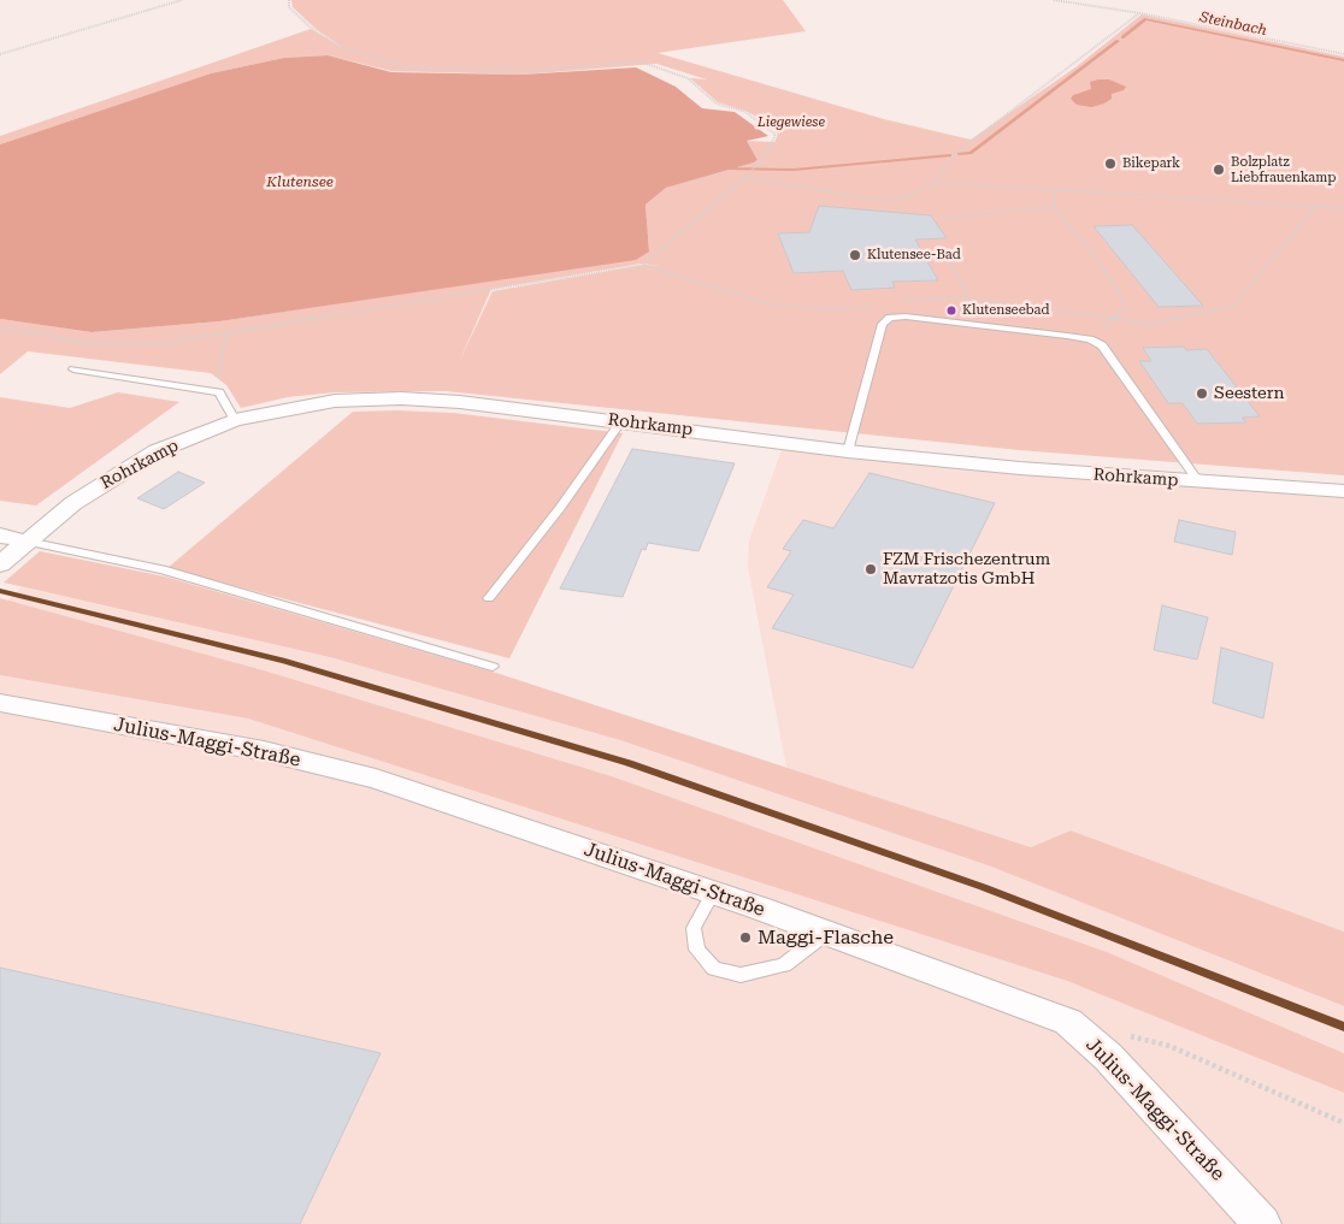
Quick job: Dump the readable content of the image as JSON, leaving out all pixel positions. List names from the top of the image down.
{
  "streets": {
    "street": ["Rohrkamp", "Julius-Maggi-Straße"]
  },
  "water": ["Steinbach", "Klutensee"],
  "parks": ["Liegewiese"],
  "places": [
    "Bikepark",
    "Bolzplatz Liebfrauenkamp",
    "Klutensee-Bad",
    "Klutenseebad",
    "Seestern",
    "FZM Frischezentrum Mavratzotis GmbH",
    "Maggi-Flasche"
  ]
}
